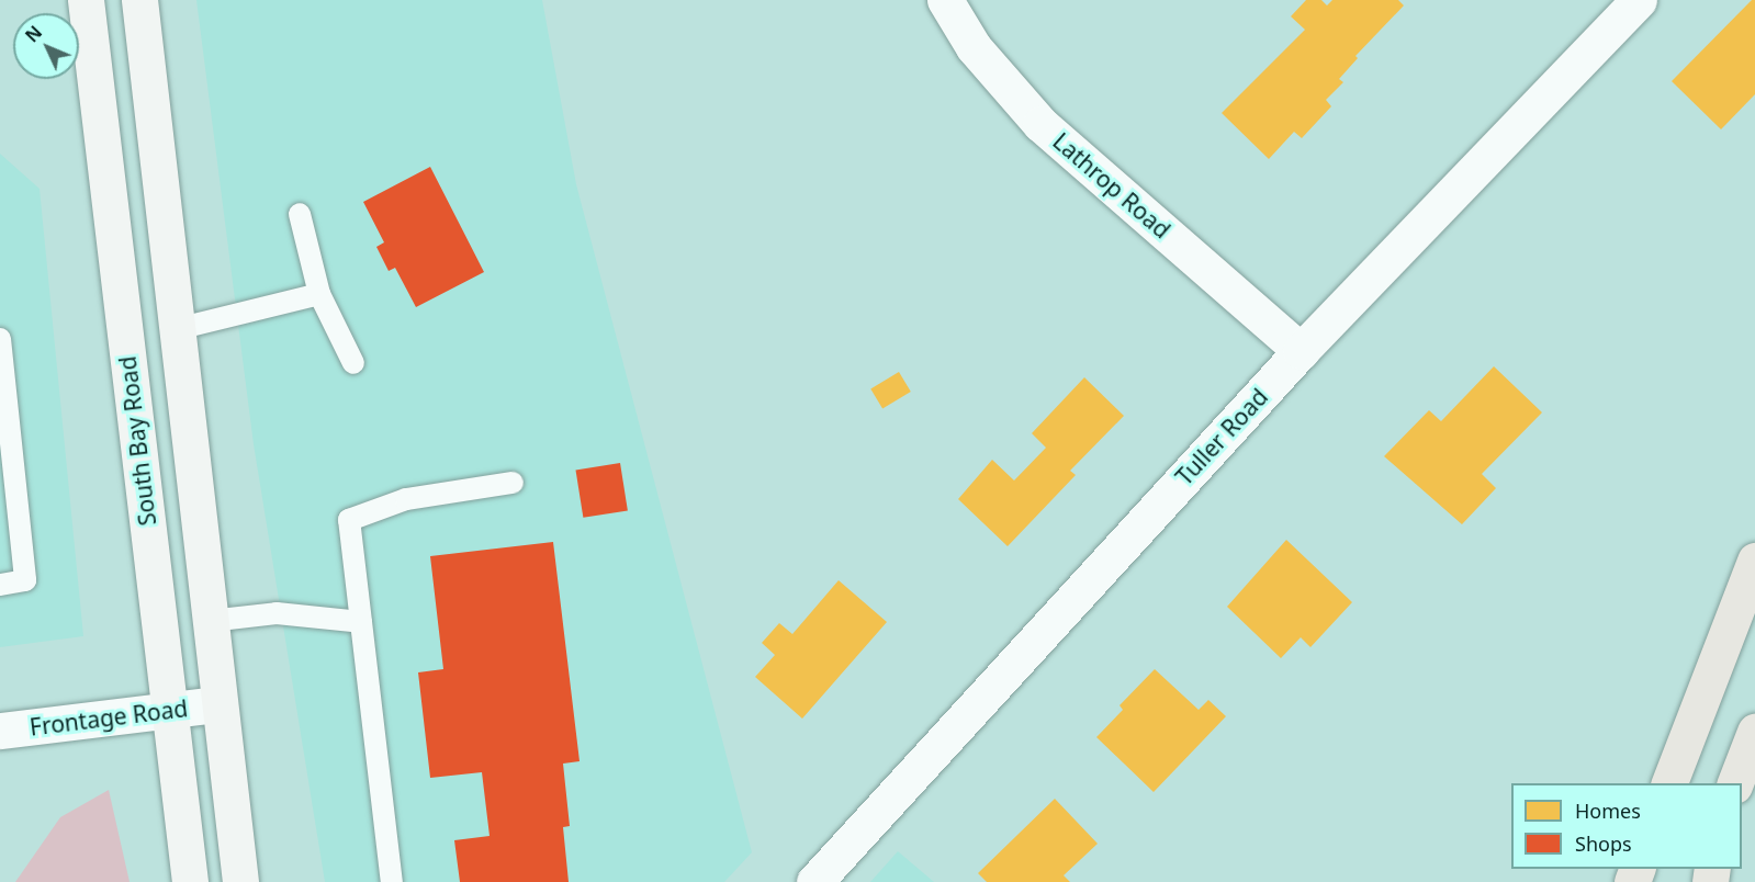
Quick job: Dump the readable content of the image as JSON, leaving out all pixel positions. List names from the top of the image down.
{
  "streets": {
    "street": [
      "Lathrop Road",
      "Tuller Road",
      "South Bay Road",
      "Frontage Road"
    ]
  },
  "crossings": [
    ["Lathrop Road", "Tuller Road"],
    ["South Bay Road", "Frontage Road"]
  ],
  "legend": ["Homes", "Shops"],
  "north": "top left"
}
